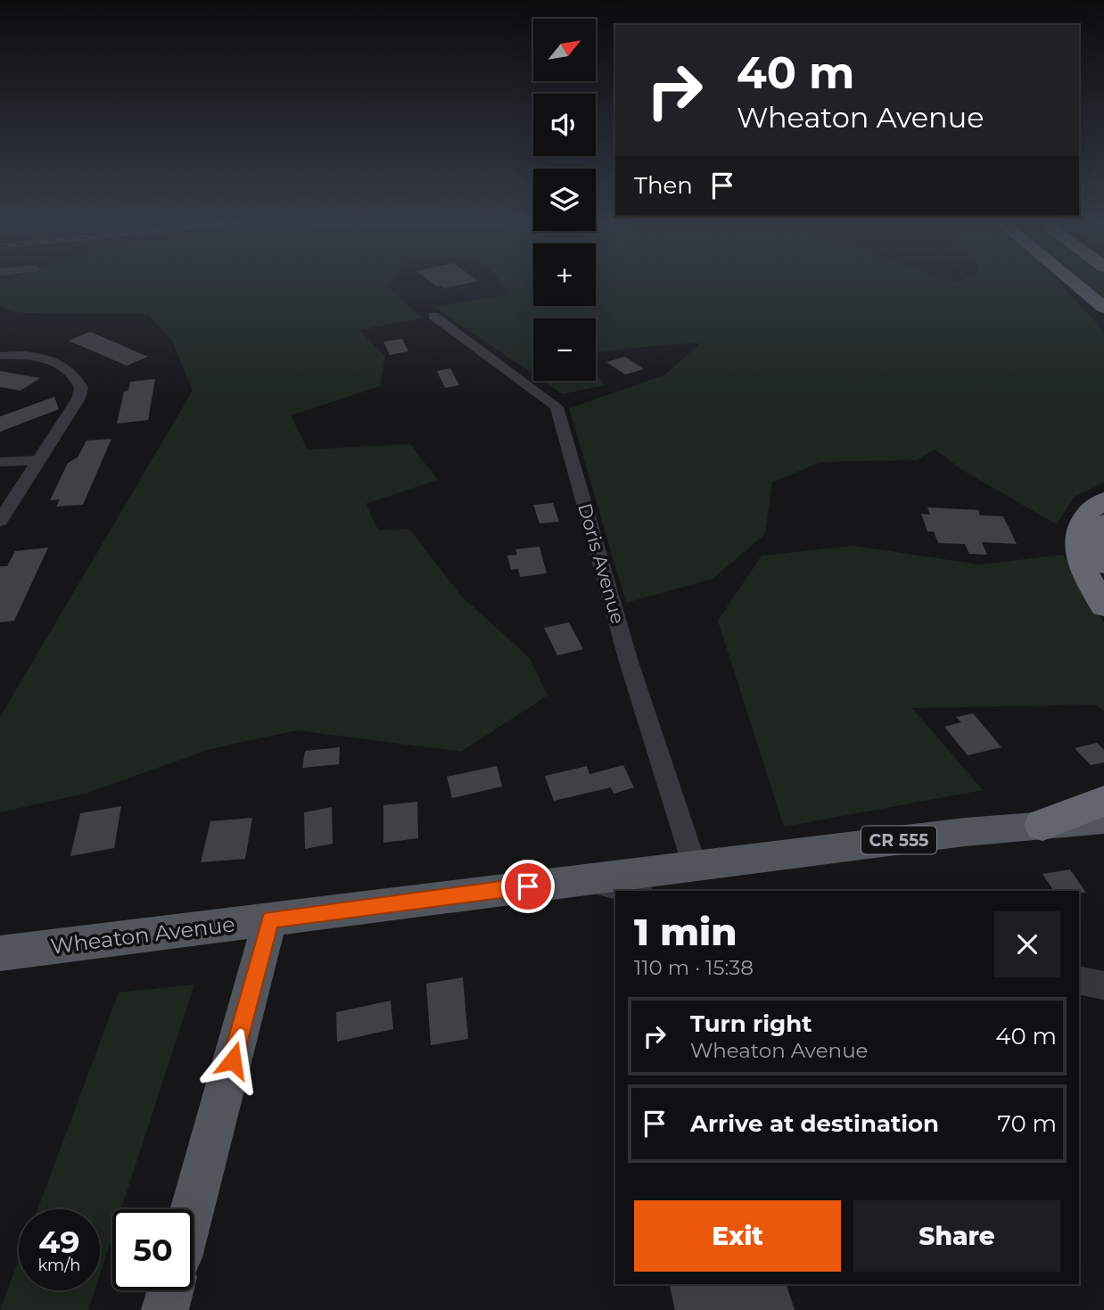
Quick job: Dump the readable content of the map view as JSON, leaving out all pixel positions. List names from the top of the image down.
{
  "streets": {
    "main road": ["CR 555", "Wheaton Avenue"],
    "street": ["Doris Avenue"]
  },
  "crossings": [
    ["Doris Avenue", "CR 555"],
    ["Doris Avenue", "Wheaton Avenue"],
    ["CR 555", "Wheaton Avenue"]
  ],
  "north": "top right",
  "page": {
    "map_buttons": ["+", "−"],
    "turn": ["40 m", "Wheaton Avenue"],
    "then": "Then",
    "heading": ["1 min", "110 m · 15:38"],
    "list": [
      {
        "name": "Turn right",
        "note": "Wheaton Avenue",
        "value": "40 m"
      },
      {
        "name": "Arrive at destination",
        "value": "70 m"
      }
    ],
    "buttons": ["Exit", "Share"],
    "speed": "49 km/h",
    "limit": "50"
  }
}
